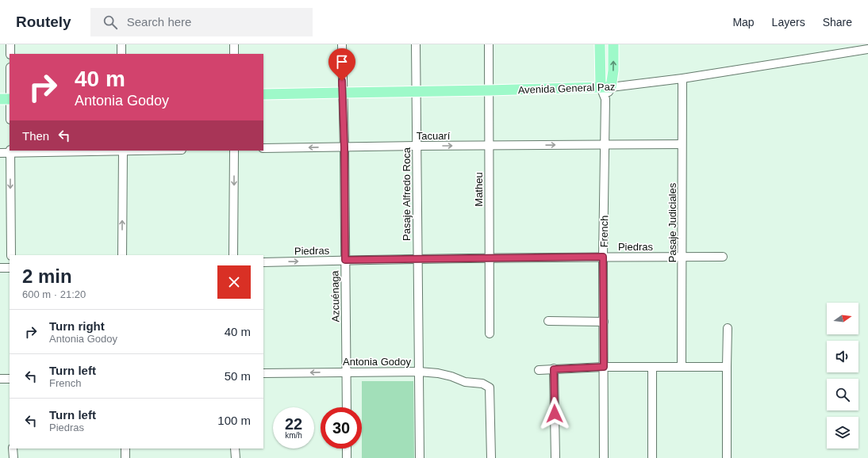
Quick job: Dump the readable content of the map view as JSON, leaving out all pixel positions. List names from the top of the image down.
{
  "streets": {
    "main road": ["Avenida General Paz", "French"],
    "street": [
      "Tacuarí",
      "Matheu",
      "Pasaje Alfredo Roca",
      "Pasaje Judiciales",
      "Piedras",
      "Azcuénaga",
      "Antonia Godoy"
    ]
  },
  "crossings": [
    ["Avenida General Paz", "Matheu"],
    ["Avenida General Paz", "Pasaje Alfredo Roca"],
    ["Avenida General Paz", "Pasaje Judiciales"],
    ["Avenida General Paz", "French"],
    ["Avenida General Paz", "Azcuénaga"],
    ["Tacuarí", "Matheu"],
    ["Tacuarí", "Pasaje Alfredo Roca"],
    ["Tacuarí", "Pasaje Judiciales"],
    ["Tacuarí", "French"],
    ["Tacuarí", "Azcuénaga"],
    ["Matheu", "Piedras"],
    ["Pasaje Alfredo Roca", "Piedras"],
    ["Pasaje Alfredo Roca", "Antonia Godoy"],
    ["Pasaje Judiciales", "Piedras"],
    ["French", "Piedras"],
    ["Piedras", "Azcuénaga"],
    ["Azcuénaga", "Antonia Godoy"]
  ],
  "north": "right",
  "page": {
    "header": "Routely",
    "search": "Search here",
    "nav": ["Map", "Layers", "Share"],
    "turn": ["40 m", "Antonia Godoy"],
    "then": "Then",
    "heading": ["2 min", "600 m · 21:20"],
    "list": [
      {
        "name": "Turn right",
        "note": "Antonia Godoy",
        "value": "40 m"
      },
      {
        "name": "Turn left",
        "note": "French",
        "value": "50 m"
      },
      {
        "name": "Turn left",
        "note": "Piedras",
        "value": "100 m"
      }
    ],
    "speed": "22 km/h",
    "limit": "30"
  }
}
